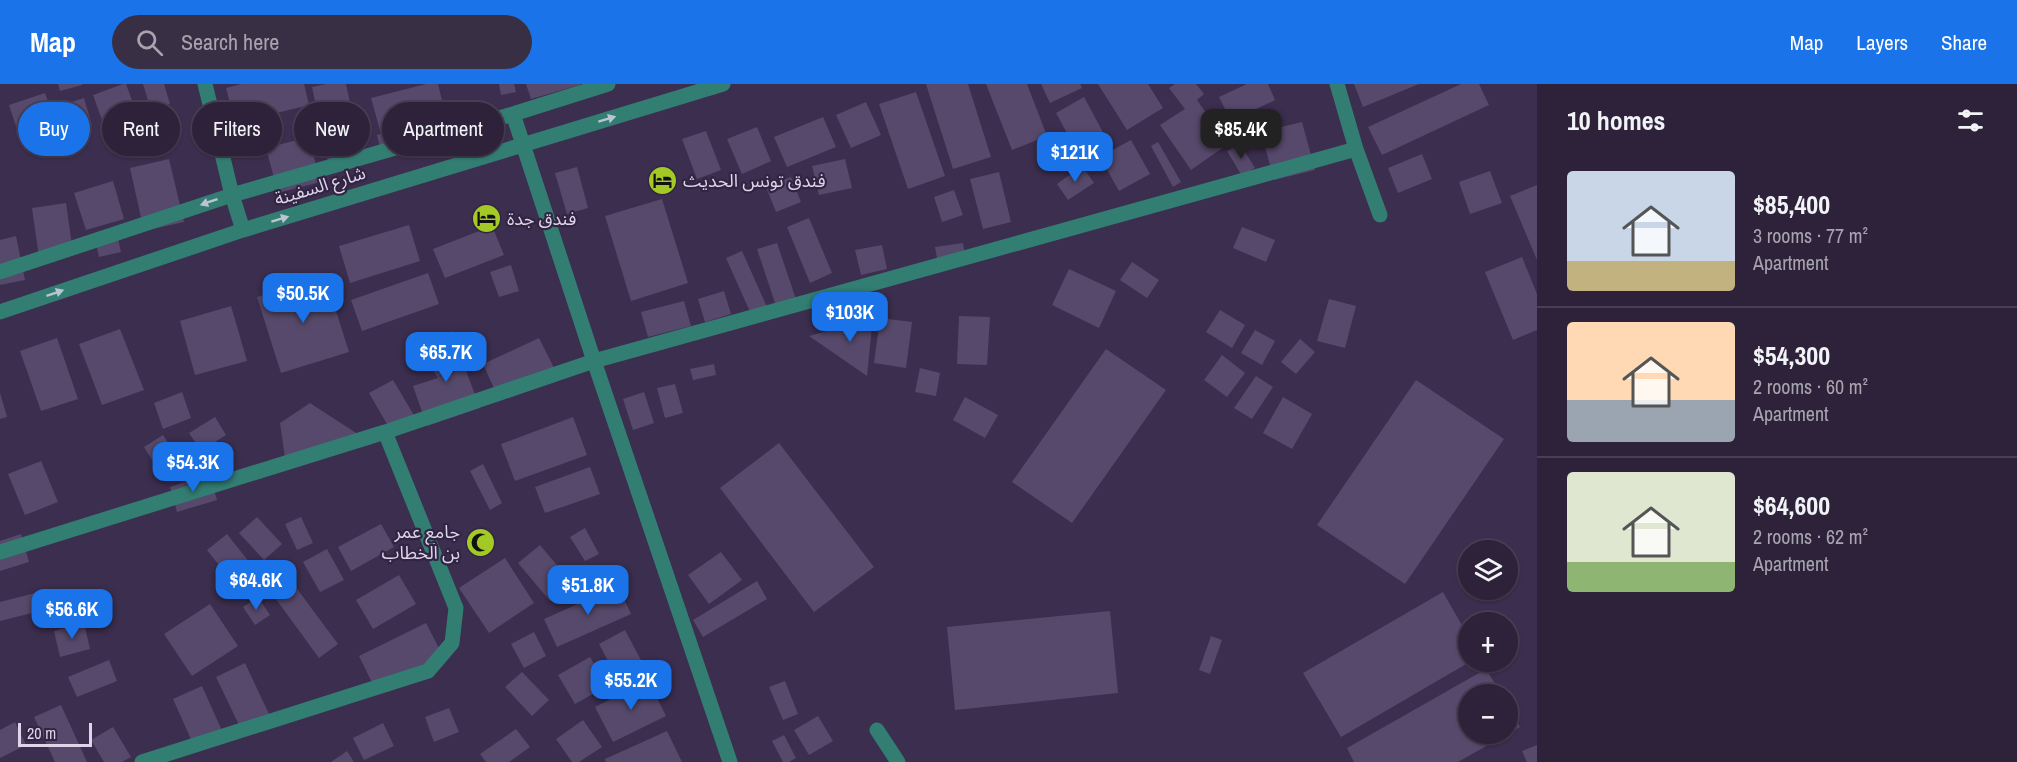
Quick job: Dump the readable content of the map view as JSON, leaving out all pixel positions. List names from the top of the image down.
{
  "streets": {
    "street": ["شارع السفينة"]
  },
  "places": {
    "hotel": ["فندق تونس الحديث", "فندق جدة"],
    "mosque": ["جامع عمر بن الخطاب"]
  },
  "scale_bar": "20 m",
  "page": {
    "header": "Map",
    "search": "Search here",
    "nav": ["Map", "Layers", "Share"],
    "heading": "10 homes",
    "chip": [
      "Buy",
      "Rent",
      "Filters",
      "New",
      "Apartment"
    ],
    "price": [
      "$85.4K",
      "$121K",
      "$50.5K",
      "$103K",
      "$65.7K",
      "$54.3K",
      "$64.6K",
      "$51.8K",
      "$56.6K",
      "$55.2K"
    ],
    "list": [
      {
        "name": "$85,400",
        "note": "3 rooms · 77 m² · Apartment"
      },
      {
        "name": "$54,300",
        "note": "2 rooms · 60 m² · Apartment"
      },
      {
        "name": "$64,600",
        "note": "2 rooms · 62 m² · Apartment"
      }
    ],
    "map_buttons": ["+", "−"],
    "scale": "20 m"
  }
}
